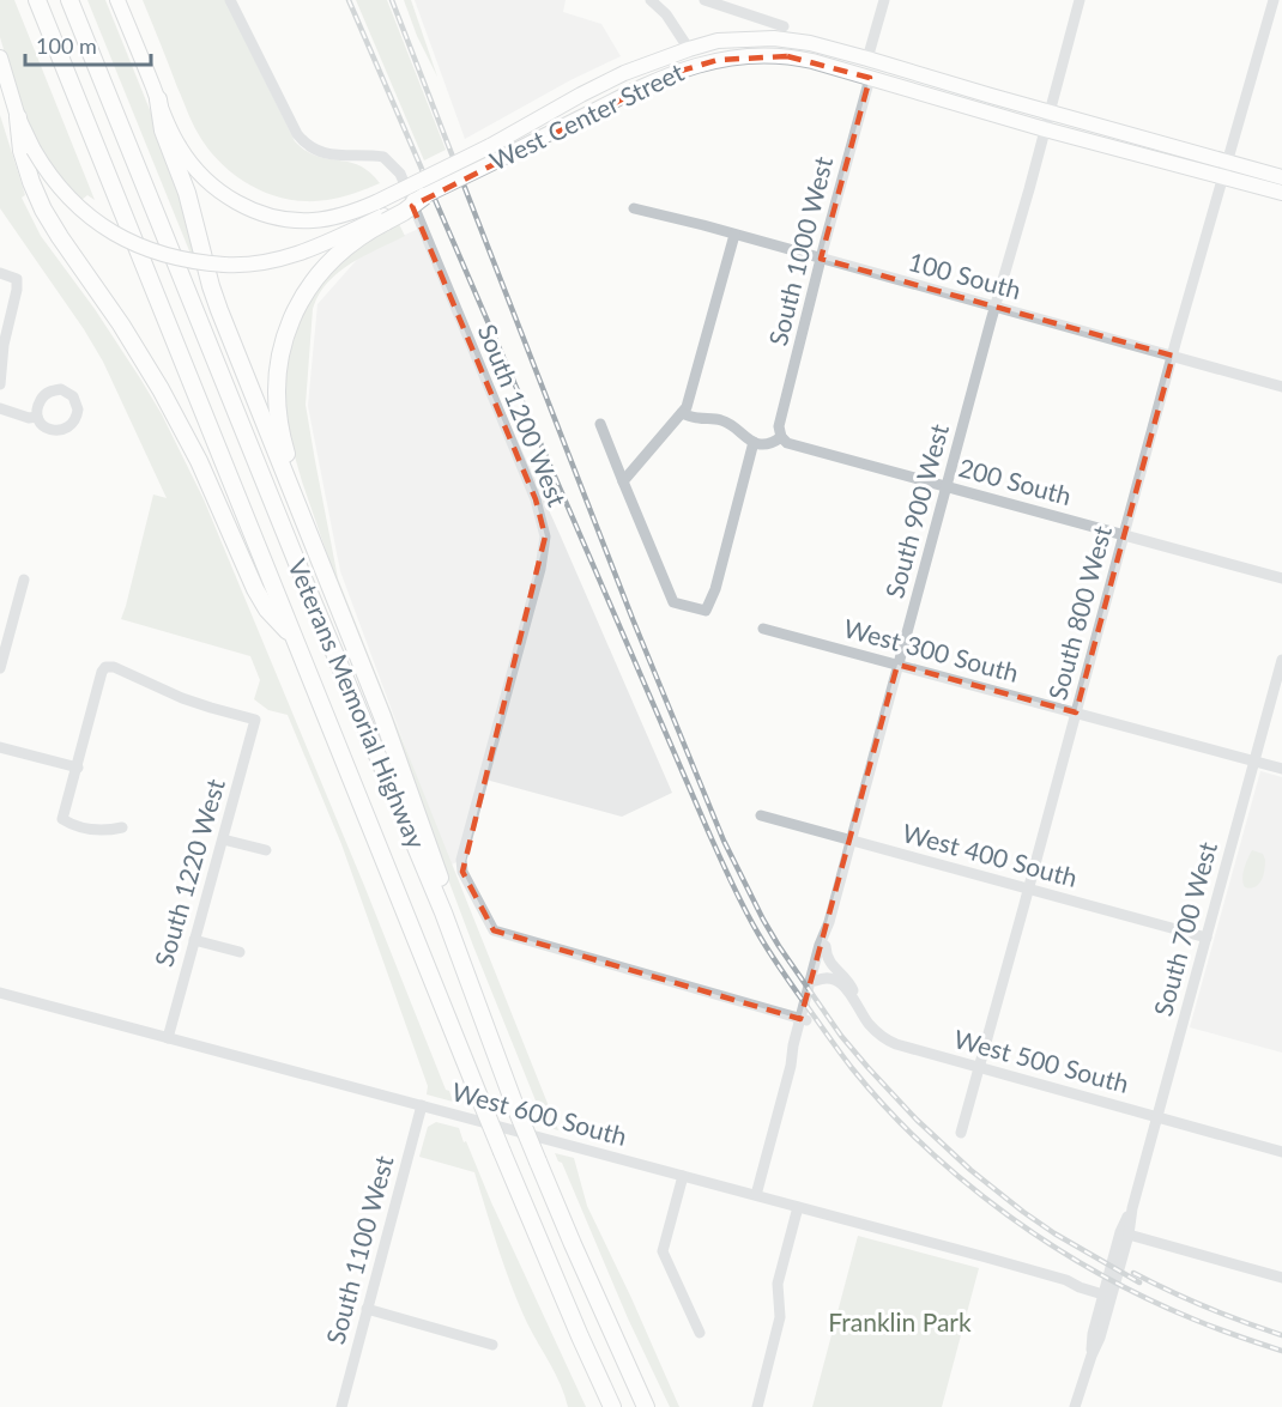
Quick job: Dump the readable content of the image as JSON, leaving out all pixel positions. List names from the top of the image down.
{
  "streets": {
    "highway": ["Veterans Memorial Highway"],
    "main road": ["West Center Street"],
    "street": [
      "South 1000 West",
      "100 South",
      "South 1200 West",
      "200 South",
      "South 900 West",
      "South 800 West",
      "West 300 South",
      "West 400 South",
      "South 1220 West",
      "South 700 West",
      "West 500 South",
      "West 600 South",
      "South 1100 West"
    ]
  },
  "crossings": [
    ["West Center Street", "South 1000 West"],
    ["West Center Street", "South 900 West"],
    ["West Center Street", "South 800 West"],
    ["South 1000 West", "100 South"],
    ["South 1000 West", "200 South"],
    ["100 South", "South 900 West"],
    ["100 South", "South 800 West"],
    ["South 1200 West", "South 900 West"],
    ["200 South", "South 900 West"],
    ["200 South", "South 800 West"],
    ["South 900 West", "West 300 South"],
    ["South 900 West", "West 400 South"],
    ["South 900 West", "West 500 South"],
    ["South 900 West", "West 600 South"],
    ["South 800 West", "West 300 South"],
    ["South 800 West", "West 400 South"],
    ["South 800 West", "West 500 South"],
    ["West 300 South", "South 700 West"],
    ["West 400 South", "South 700 West"],
    ["South 1220 West", "West 600 South"],
    ["South 700 West", "West 500 South"],
    ["South 700 West", "West 600 South"],
    ["West 600 South", "South 1100 West"]
  ],
  "parks": ["Franklin Park"],
  "scale_bar": "100 m"
}
